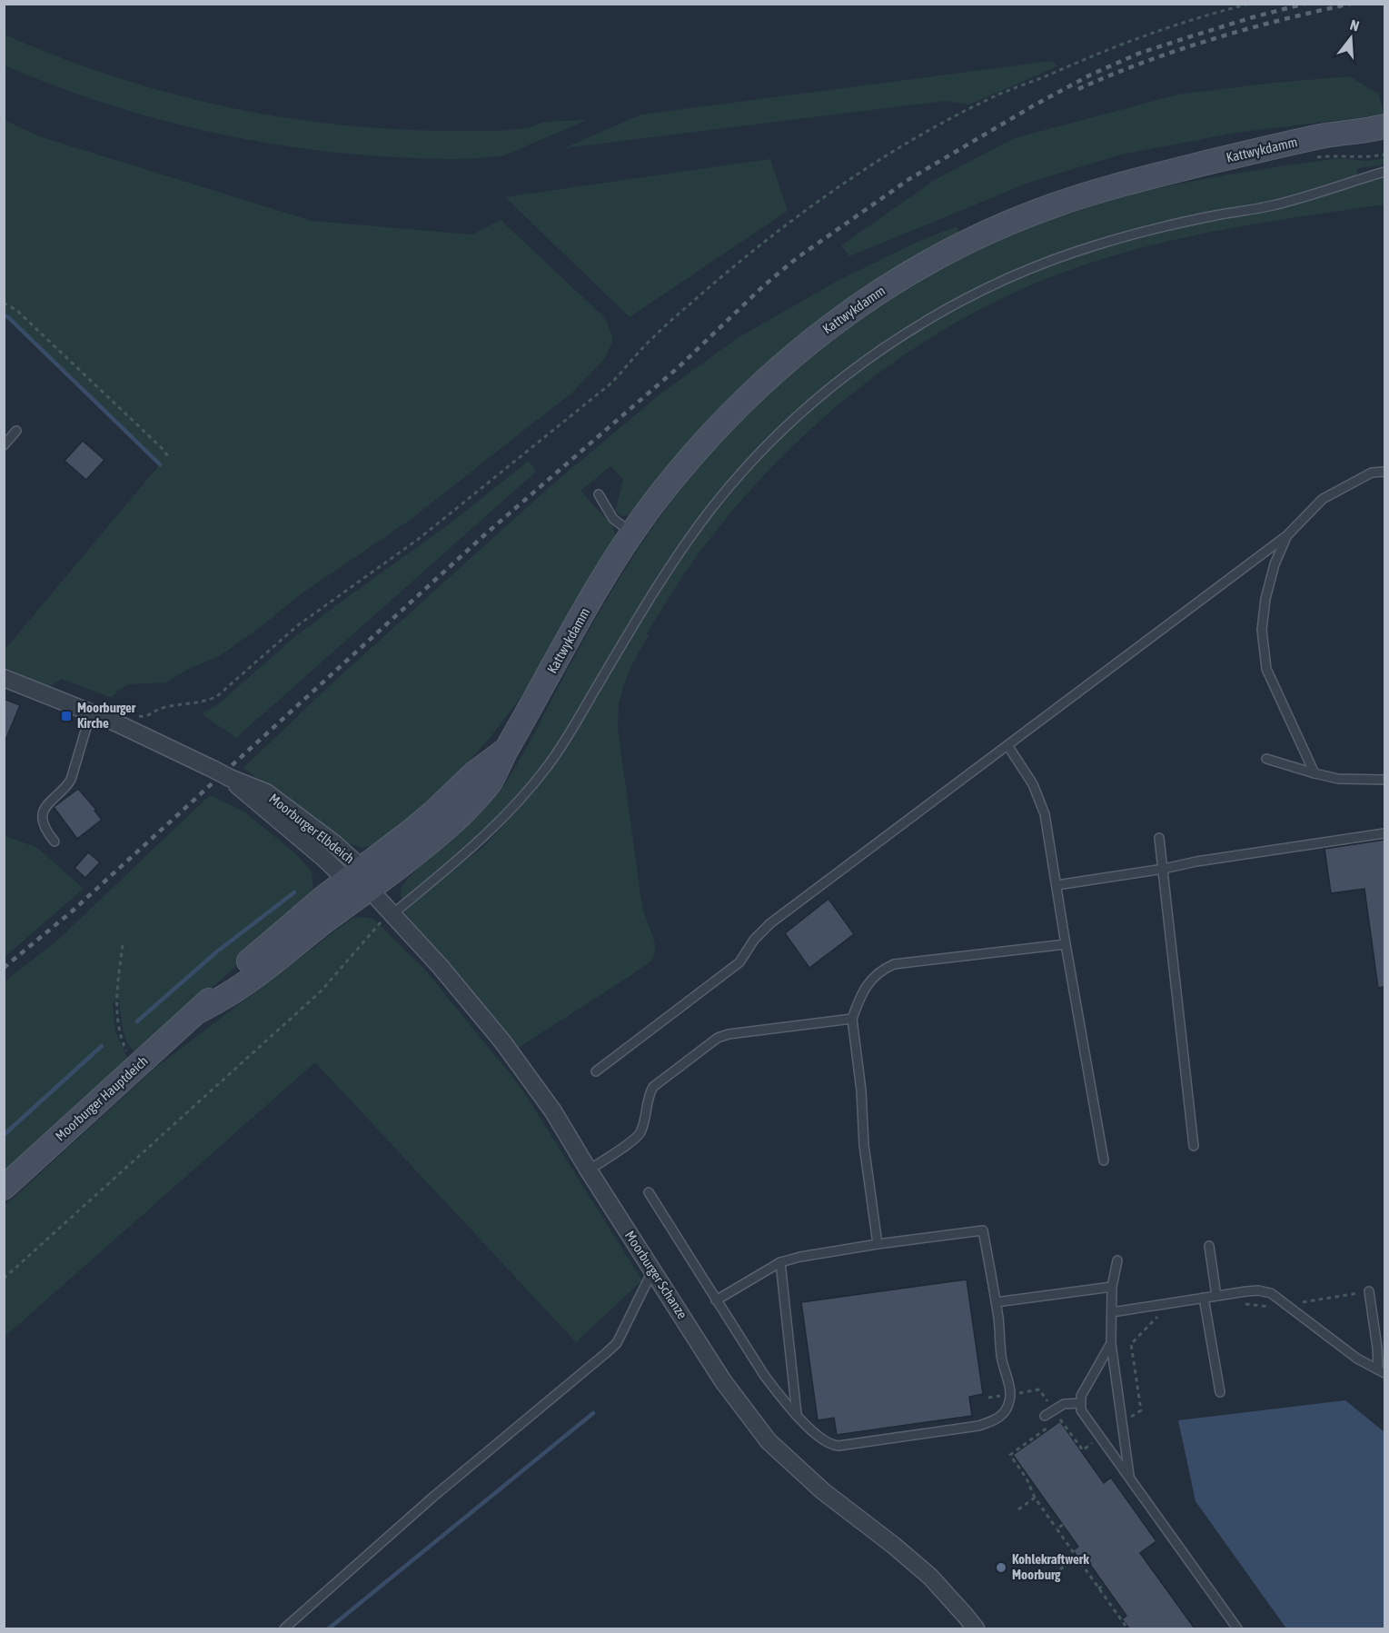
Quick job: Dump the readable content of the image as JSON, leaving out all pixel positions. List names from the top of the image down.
{
  "streets": {
    "main road": ["Kattwykdamm", "Moorburger Hauptdeich"],
    "street": ["Moorburger Elbdeich", "Moorburger Schanze"]
  },
  "crossings": [
    ["Kattwykdamm", "Moorburger Elbdeich"],
    ["Kattwykdamm", "Moorburger Hauptdeich"],
    ["Kattwykdamm", "Moorburger Schanze"],
    ["Moorburger Elbdeich", "Moorburger Hauptdeich"],
    ["Moorburger Elbdeich", "Moorburger Schanze"],
    ["Moorburger Hauptdeich", "Moorburger Schanze"]
  ],
  "places": {
    "transit": ["Moorburger Kirche"],
    "other": ["Kohlekraftwerk Moorburg"]
  },
  "north": "top"
}
